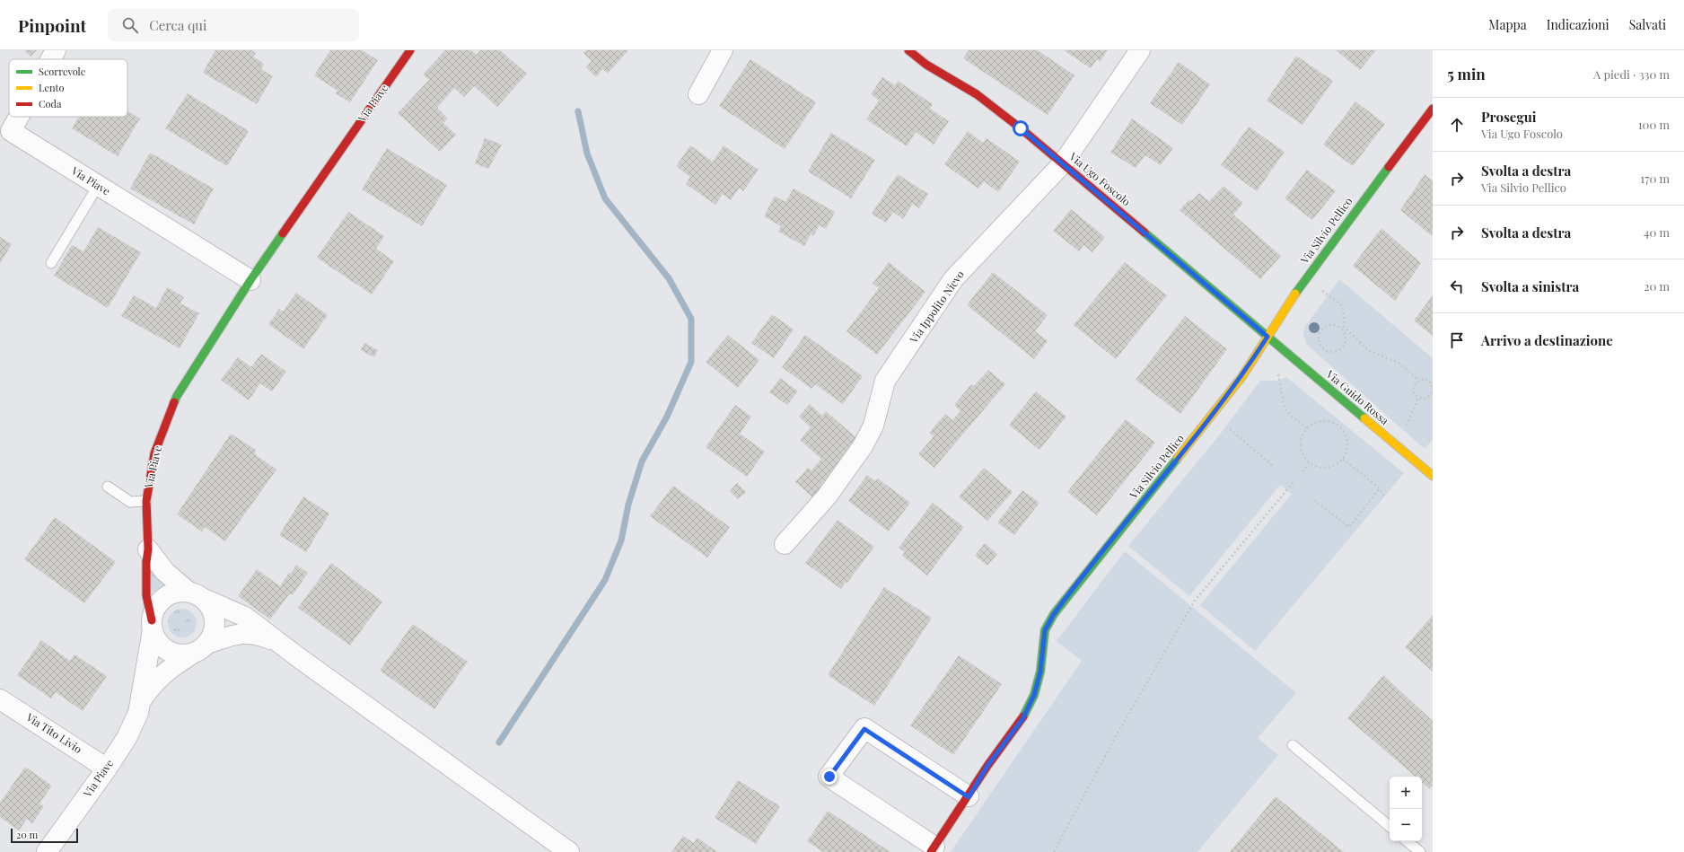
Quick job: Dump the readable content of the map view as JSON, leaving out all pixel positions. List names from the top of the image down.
{
  "streets": {
    "street": [
      "Via Piave",
      "Via Ugo Foscolo",
      "Via Silvio Pellico",
      "Via Ippolito Nievo",
      "Via Guido Rossa",
      "Via Tito Livio"
    ]
  },
  "crossings": [
    ["Via Piave", "Via Tito Livio"],
    ["Via Ugo Foscolo", "Via Silvio Pellico"],
    ["Via Ugo Foscolo", "Via Ippolito Nievo"],
    ["Via Ugo Foscolo", "Via Guido Rossa"],
    ["Via Silvio Pellico", "Via Guido Rossa"]
  ],
  "legend": ["Scorrevole", "Lento", "Coda"],
  "scale_bar": "20 m",
  "page": {
    "header": "Pinpoint",
    "search": "Cerca qui",
    "nav": ["Mappa", "Indicazioni", "Salvati"],
    "heading": ["5 min", "A piedi · 330 m"],
    "list": [
      ["Prosegui", "Via Ugo Foscolo", "100 m"],
      ["Svolta a destra", "Via Silvio Pellico", "170 m"],
      ["Svolta a destra", "40 m"],
      ["Svolta a sinistra", "20 m"],
      "Arrivo a destinazione"
    ],
    "map_buttons": ["+", "−"],
    "scale": "20 m"
  }
}
